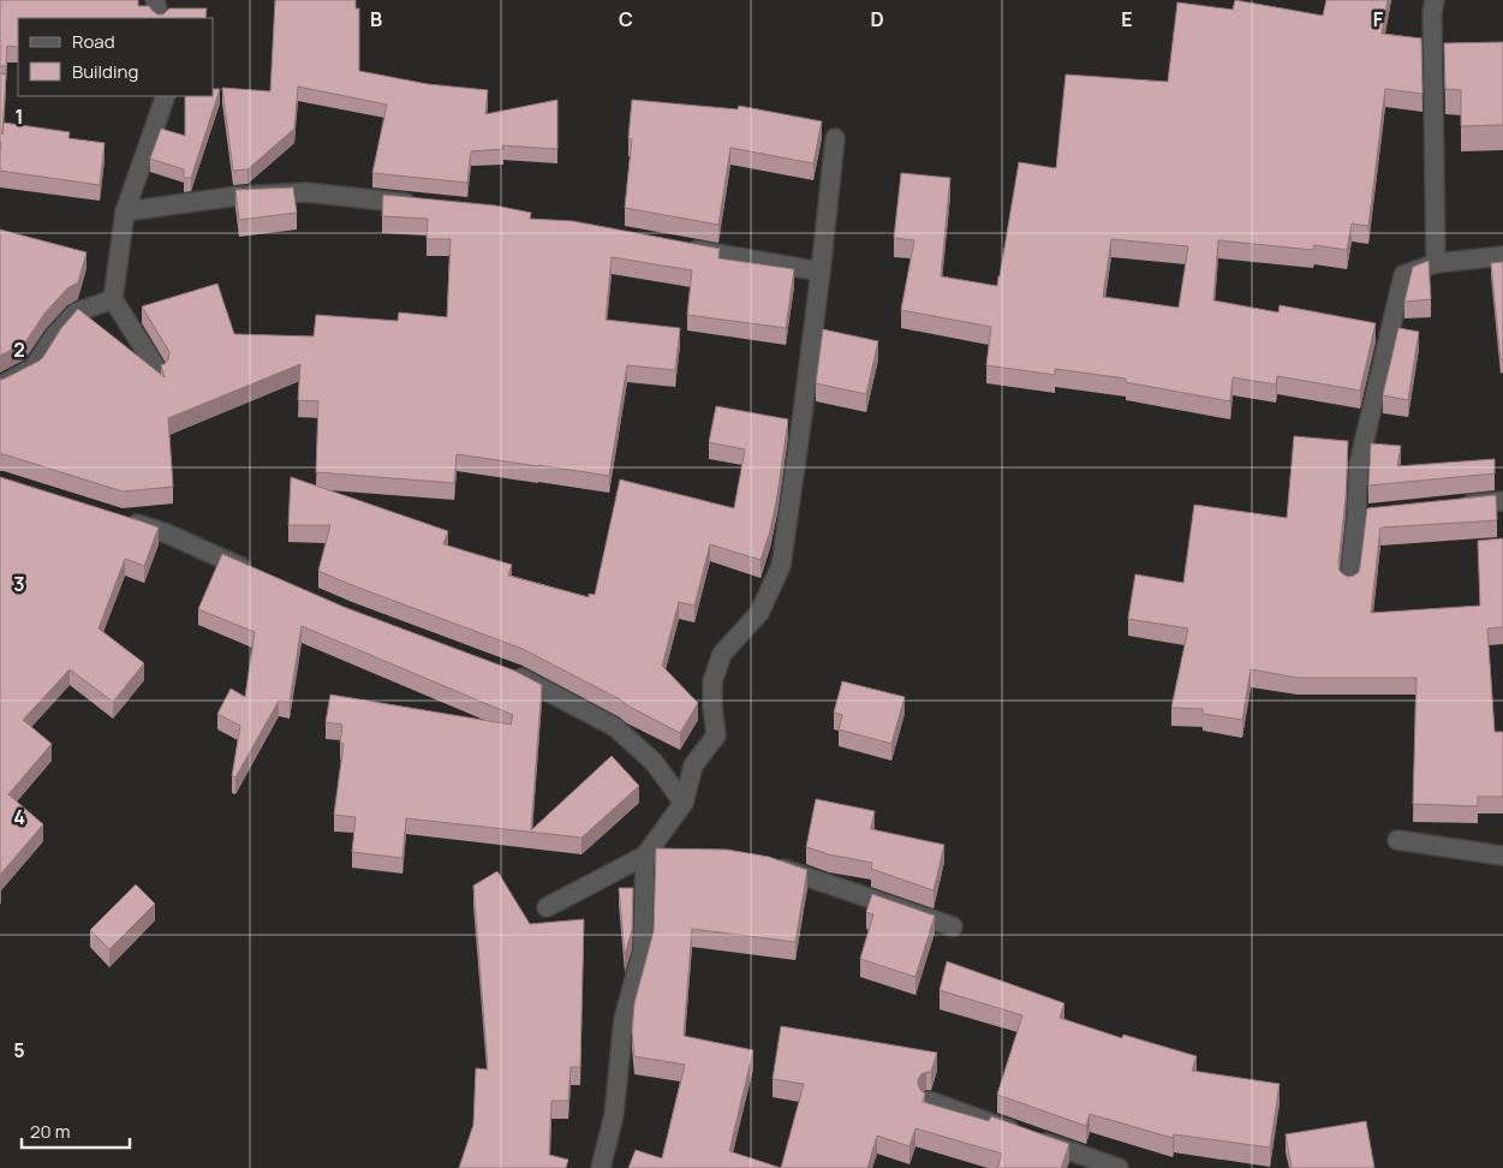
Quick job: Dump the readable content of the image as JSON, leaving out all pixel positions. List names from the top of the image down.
{
  "legend": ["Road", "Building"],
  "scale_bar": "20 m",
  "grid": {
    "columns": [
      "B",
      "C",
      "D",
      "E",
      "F"
    ],
    "rows": [
      "1",
      "2",
      "3",
      "4",
      "5"
    ]
  }
}
